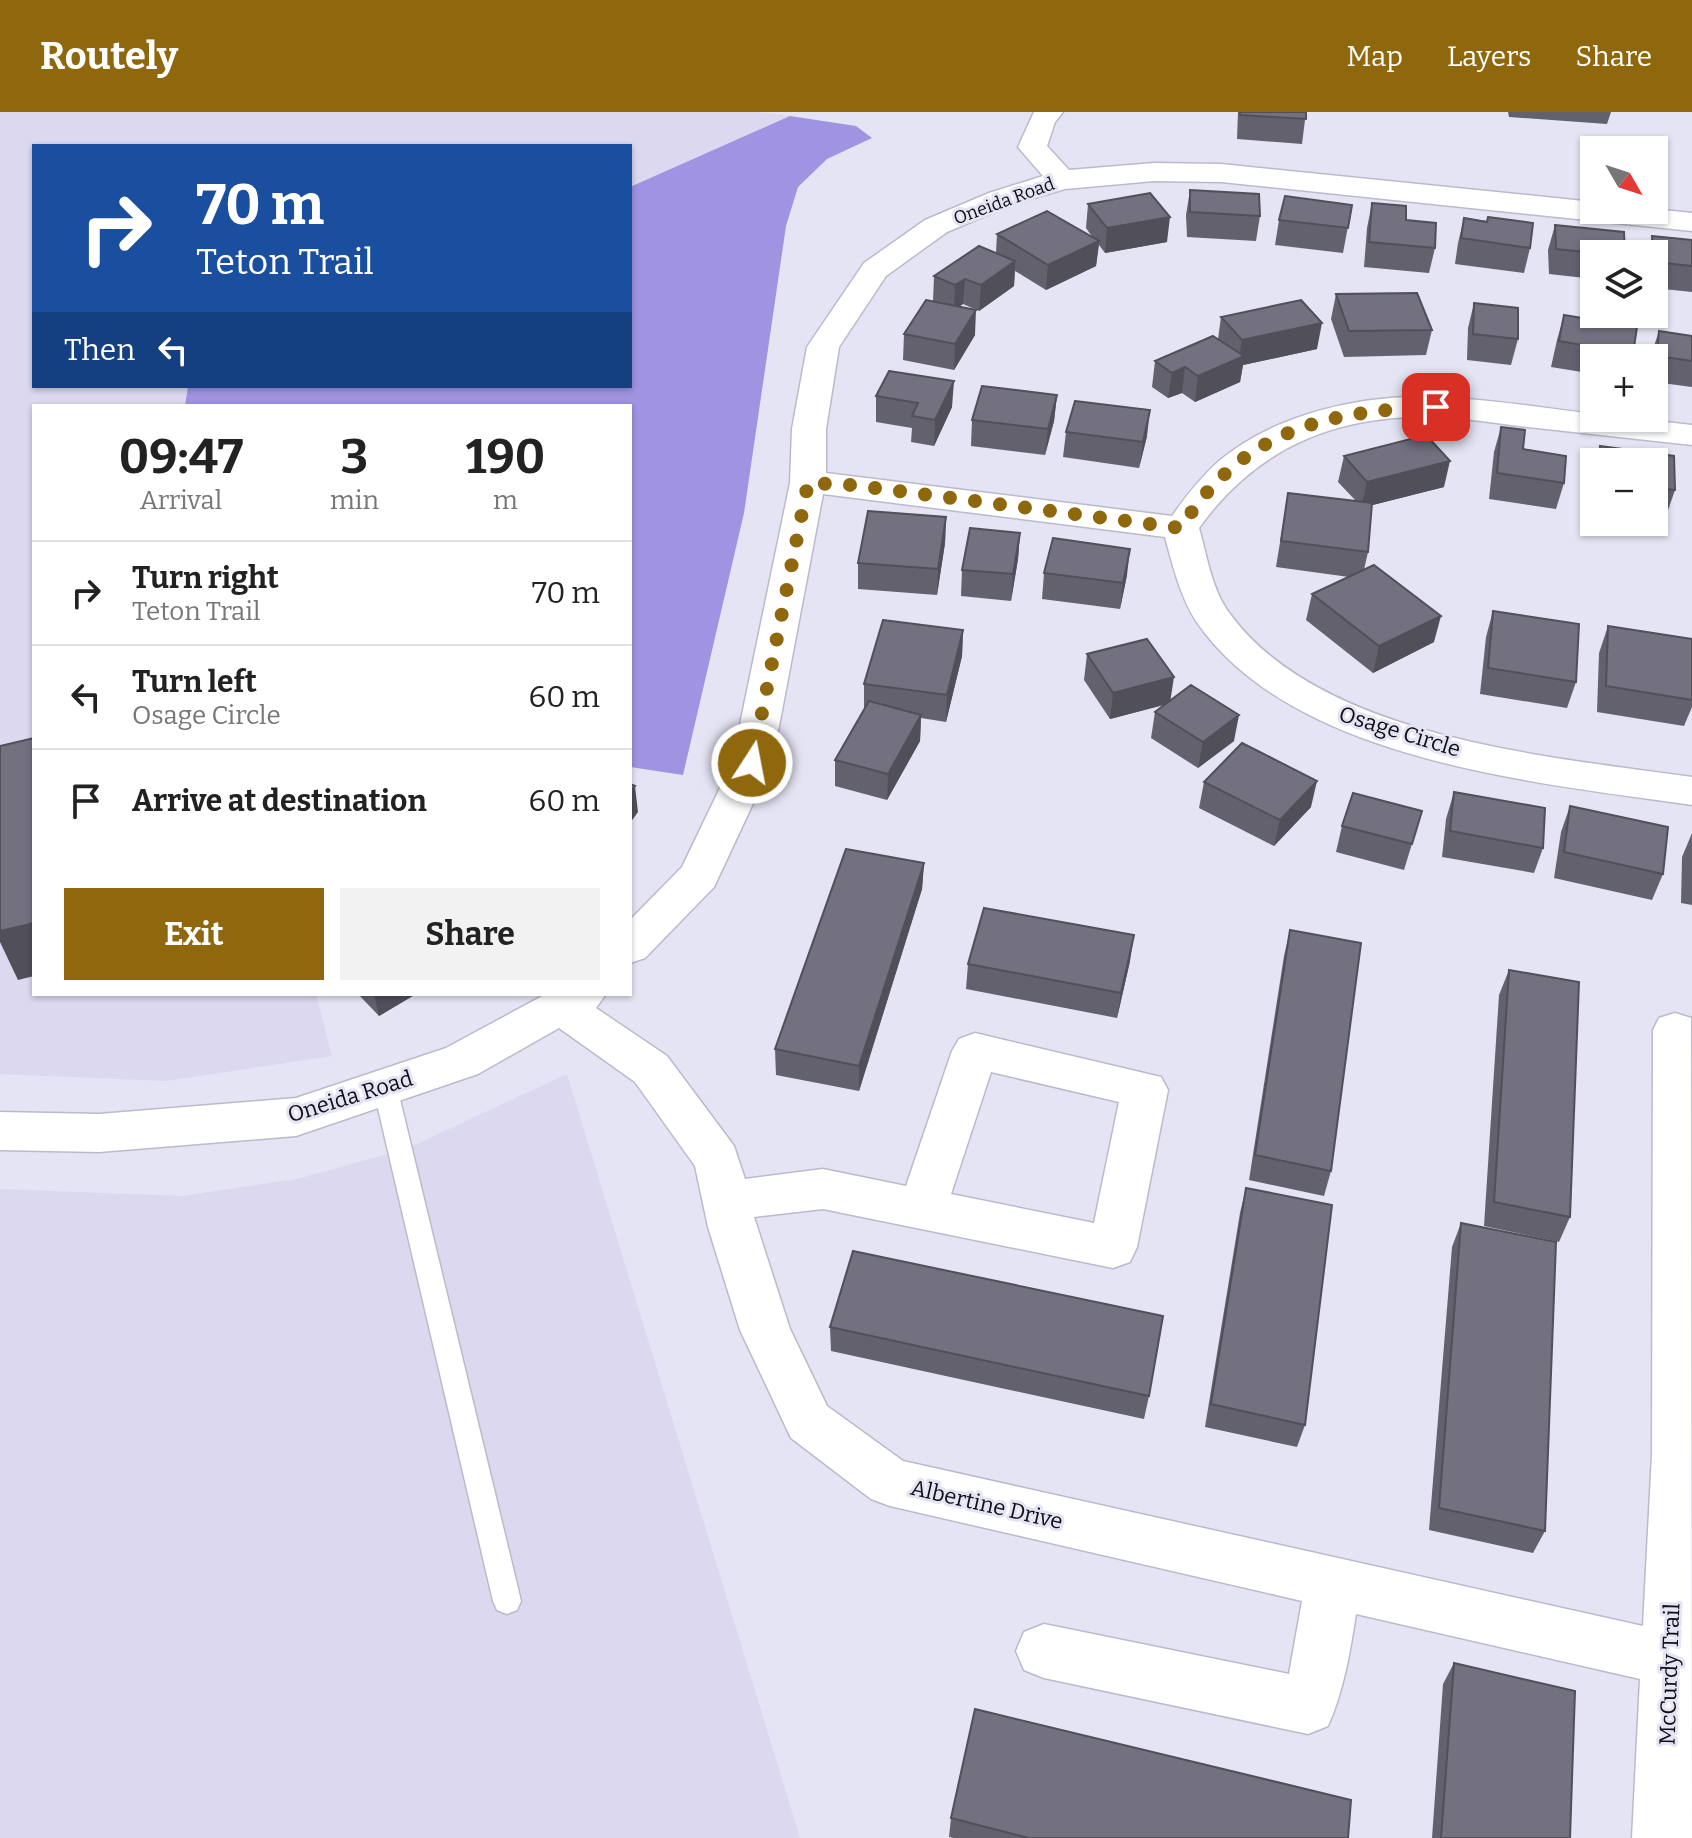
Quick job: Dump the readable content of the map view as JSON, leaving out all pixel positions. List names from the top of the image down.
{
  "streets": {
    "street": [
      "Oneida Road",
      "Osage Circle",
      "Albertine Drive",
      "McCurdy Trail"
    ]
  },
  "crossings": [
    ["Oneida Road", "Albertine Drive"],
    ["Albertine Drive", "McCurdy Trail"]
  ],
  "north": "bottom right",
  "page": {
    "header": "Routely",
    "nav": ["Map", "Layers", "Share"],
    "map_buttons": ["+", "−"],
    "turn": ["70 m", "Teton Trail"],
    "then": "Then",
    "eta": [
      "09:47",
      "Arrival",
      "3",
      "min",
      "190",
      "m"
    ],
    "list": [
      {
        "name": "Turn right",
        "note": "Teton Trail",
        "value": "70 m"
      },
      {
        "name": "Turn left",
        "note": "Osage Circle",
        "value": "60 m"
      },
      {
        "name": "Arrive at destination",
        "value": "60 m"
      }
    ],
    "buttons": ["Exit", "Share"]
  }
}
